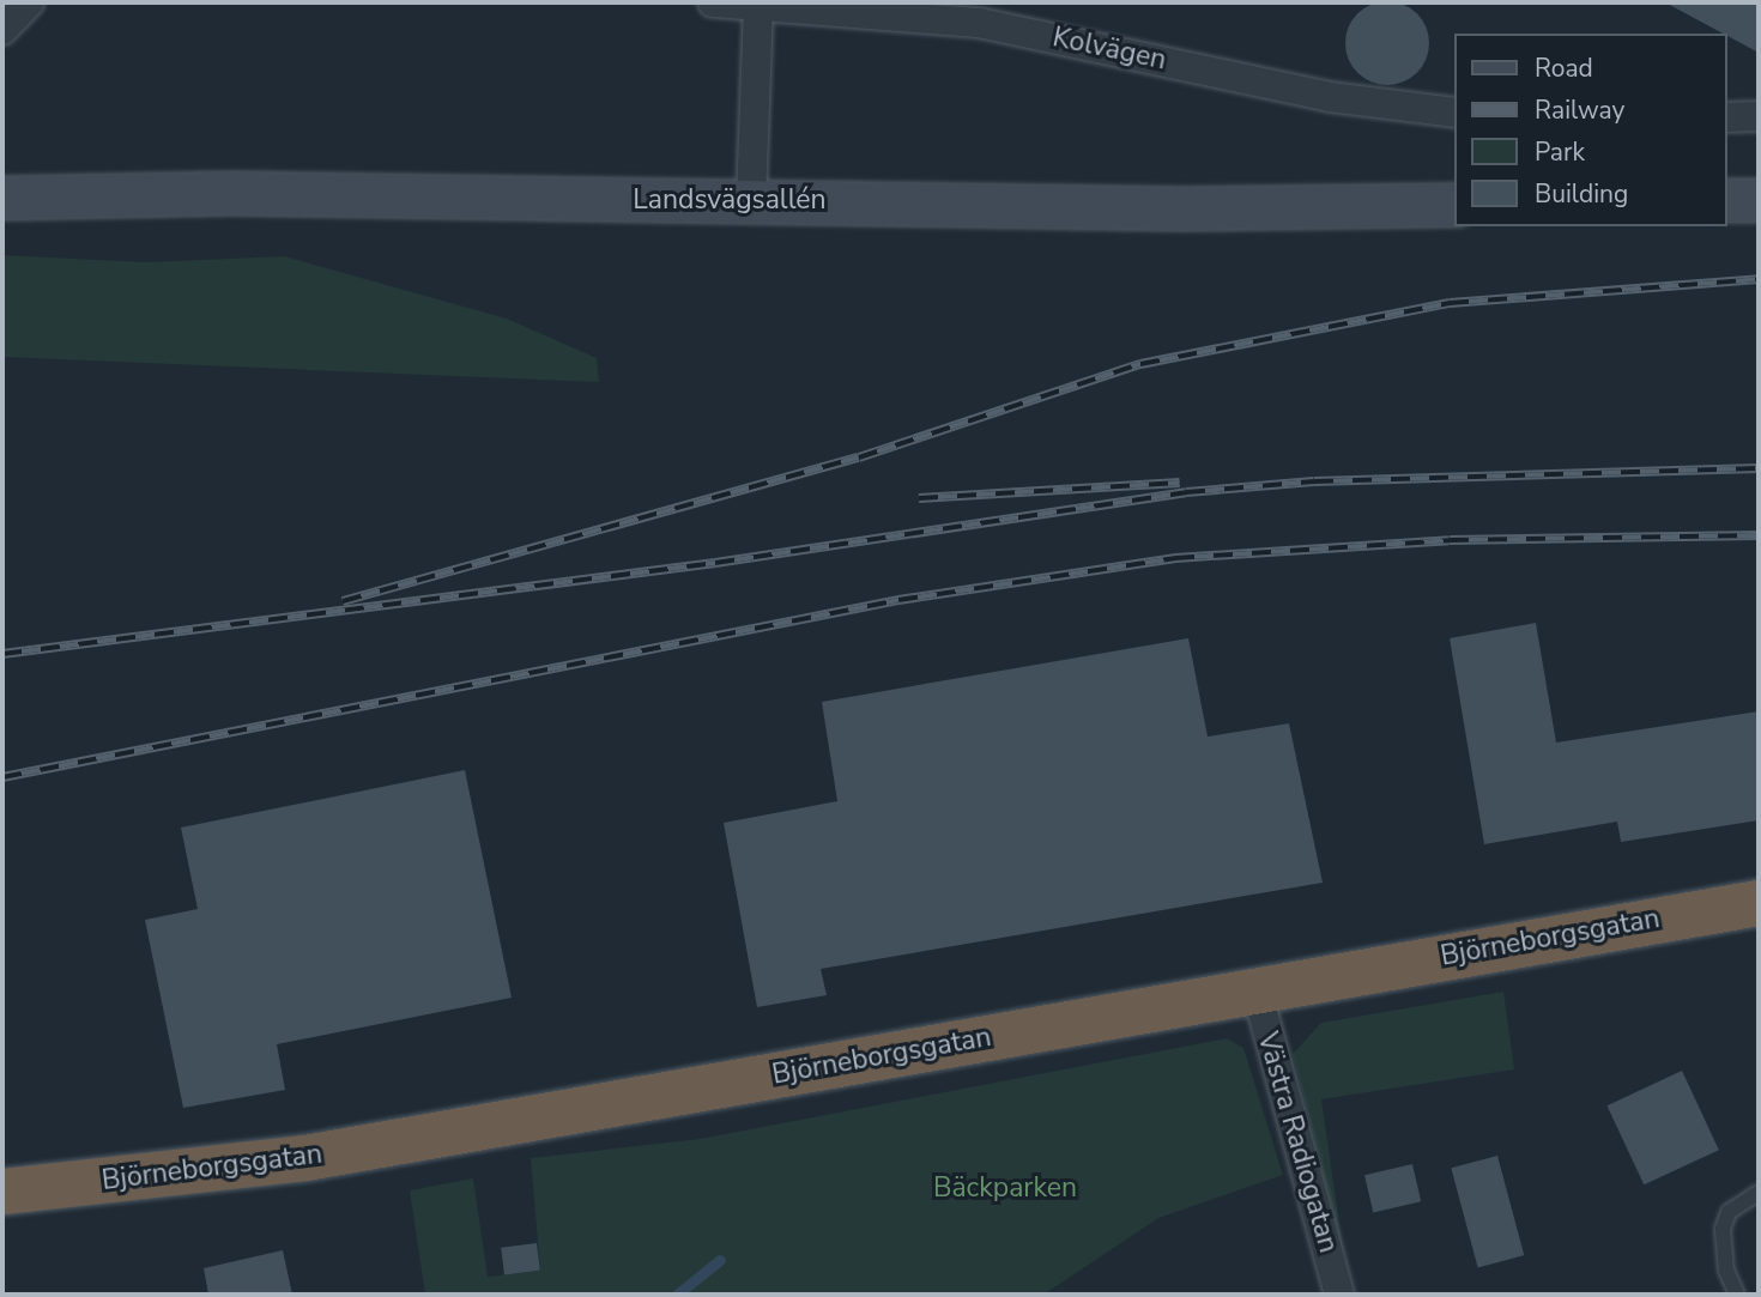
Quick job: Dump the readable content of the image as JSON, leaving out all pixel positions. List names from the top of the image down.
{
  "streets": {
    "highway": ["Björneborgsgatan"],
    "main road": ["Landsvägsallén"],
    "street": ["Kolvägen", "Västra Radiogatan"]
  },
  "crossings": [
    ["Björneborgsgatan", "Västra Radiogatan"]
  ],
  "parks": ["Bäckparken"],
  "legend": [
    "Road",
    "Railway",
    "Park",
    "Building"
  ]
}
